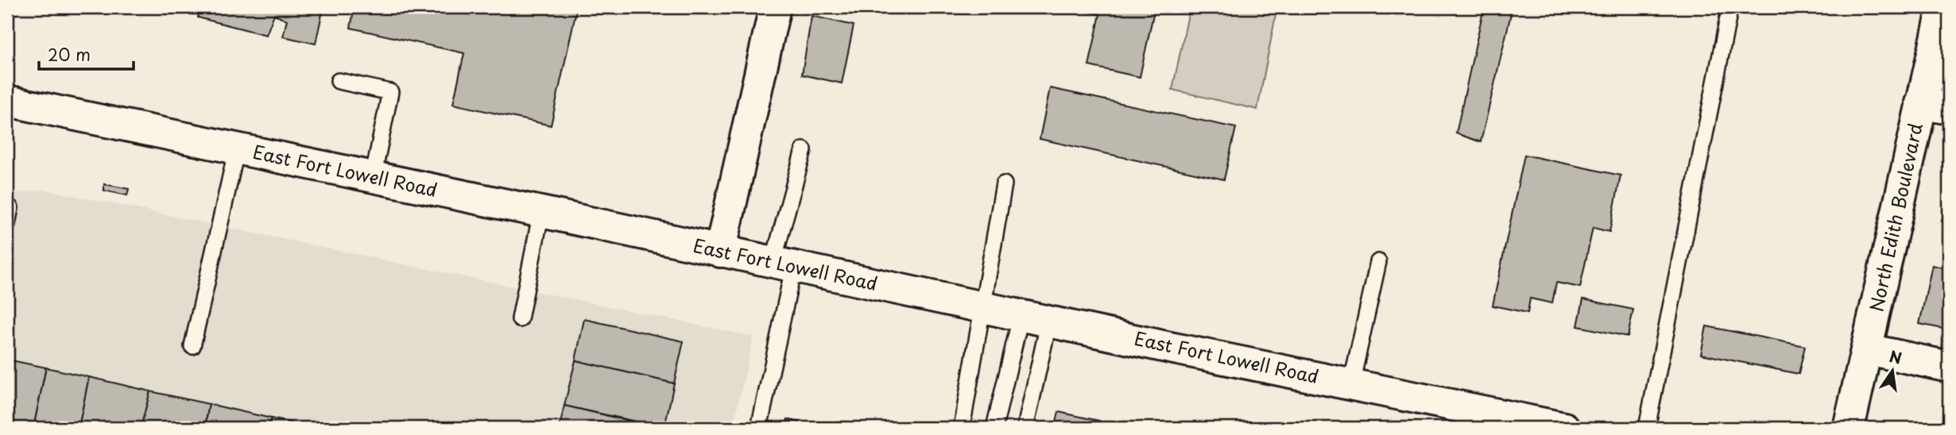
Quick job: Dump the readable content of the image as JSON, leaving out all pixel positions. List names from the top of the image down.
{
  "streets": {
    "main road": ["East Fort Lowell Road", "North Edith Boulevard"]
  },
  "scale_bar": "20 m",
  "north": "top"
}
